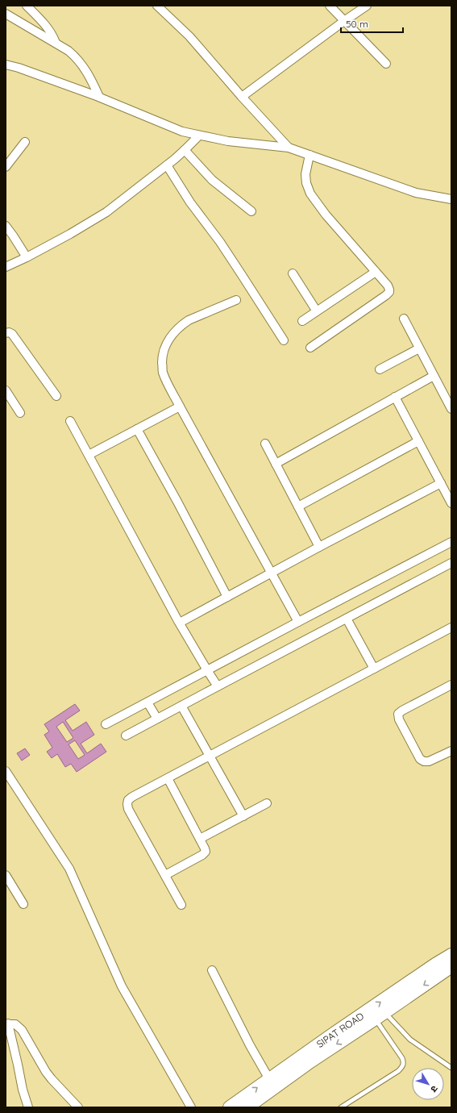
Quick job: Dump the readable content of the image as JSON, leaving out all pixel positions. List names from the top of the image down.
{
  "streets": {
    "highway": ["SIPAT ROAD"]
  },
  "scale_bar": "50 m",
  "north": "bottom right"
}
